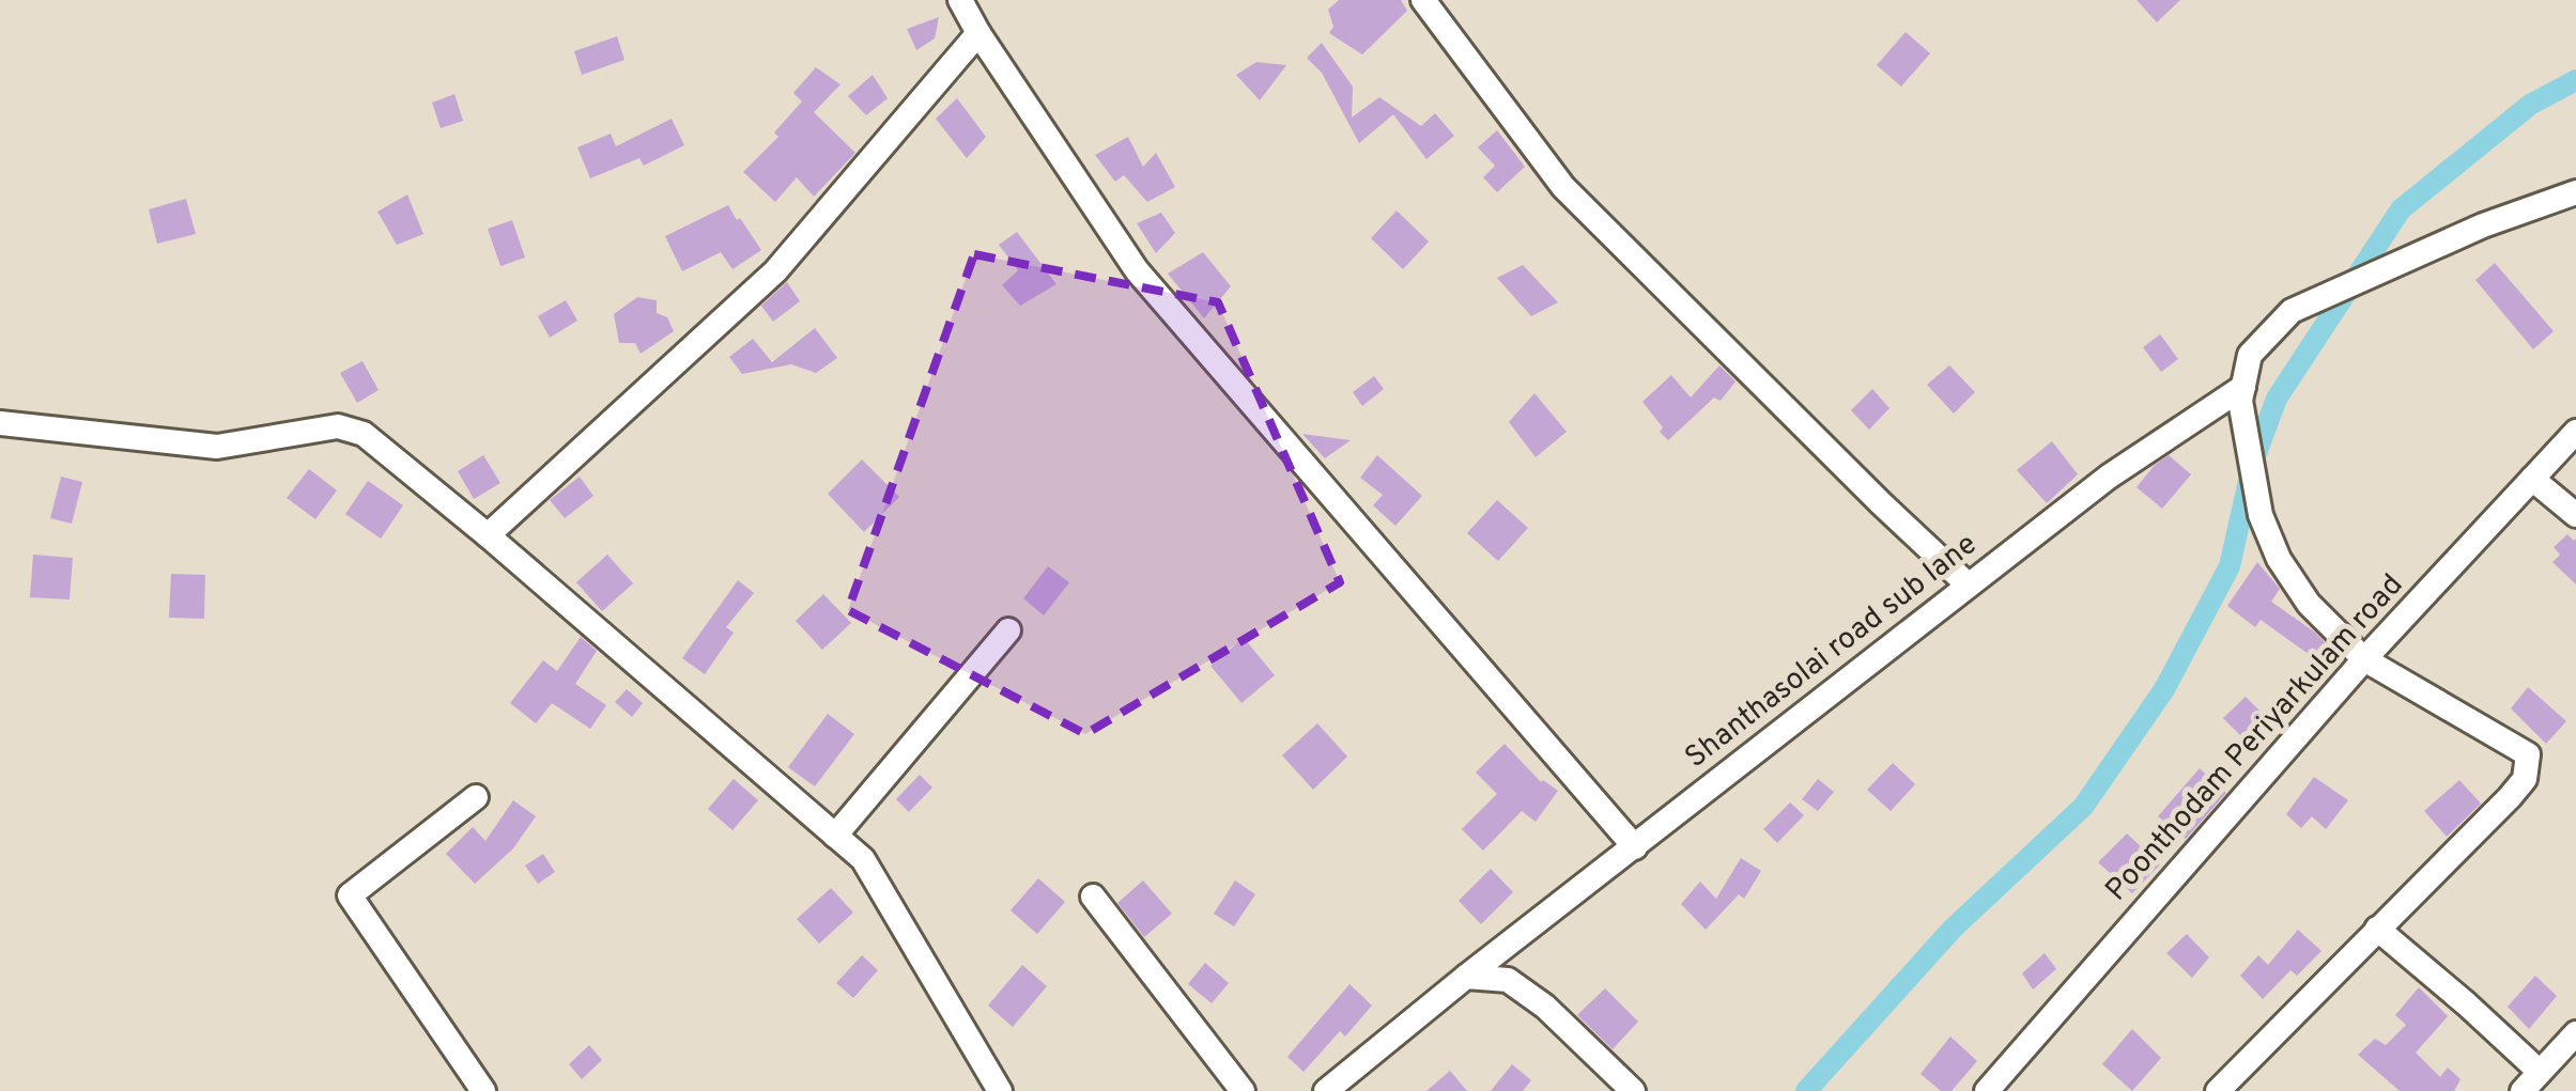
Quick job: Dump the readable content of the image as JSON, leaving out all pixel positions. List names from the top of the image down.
{
  "streets": {
    "street": ["Shanthasolai road sub lane", "Poonthodam Periyarkulam road"]
  }
}
